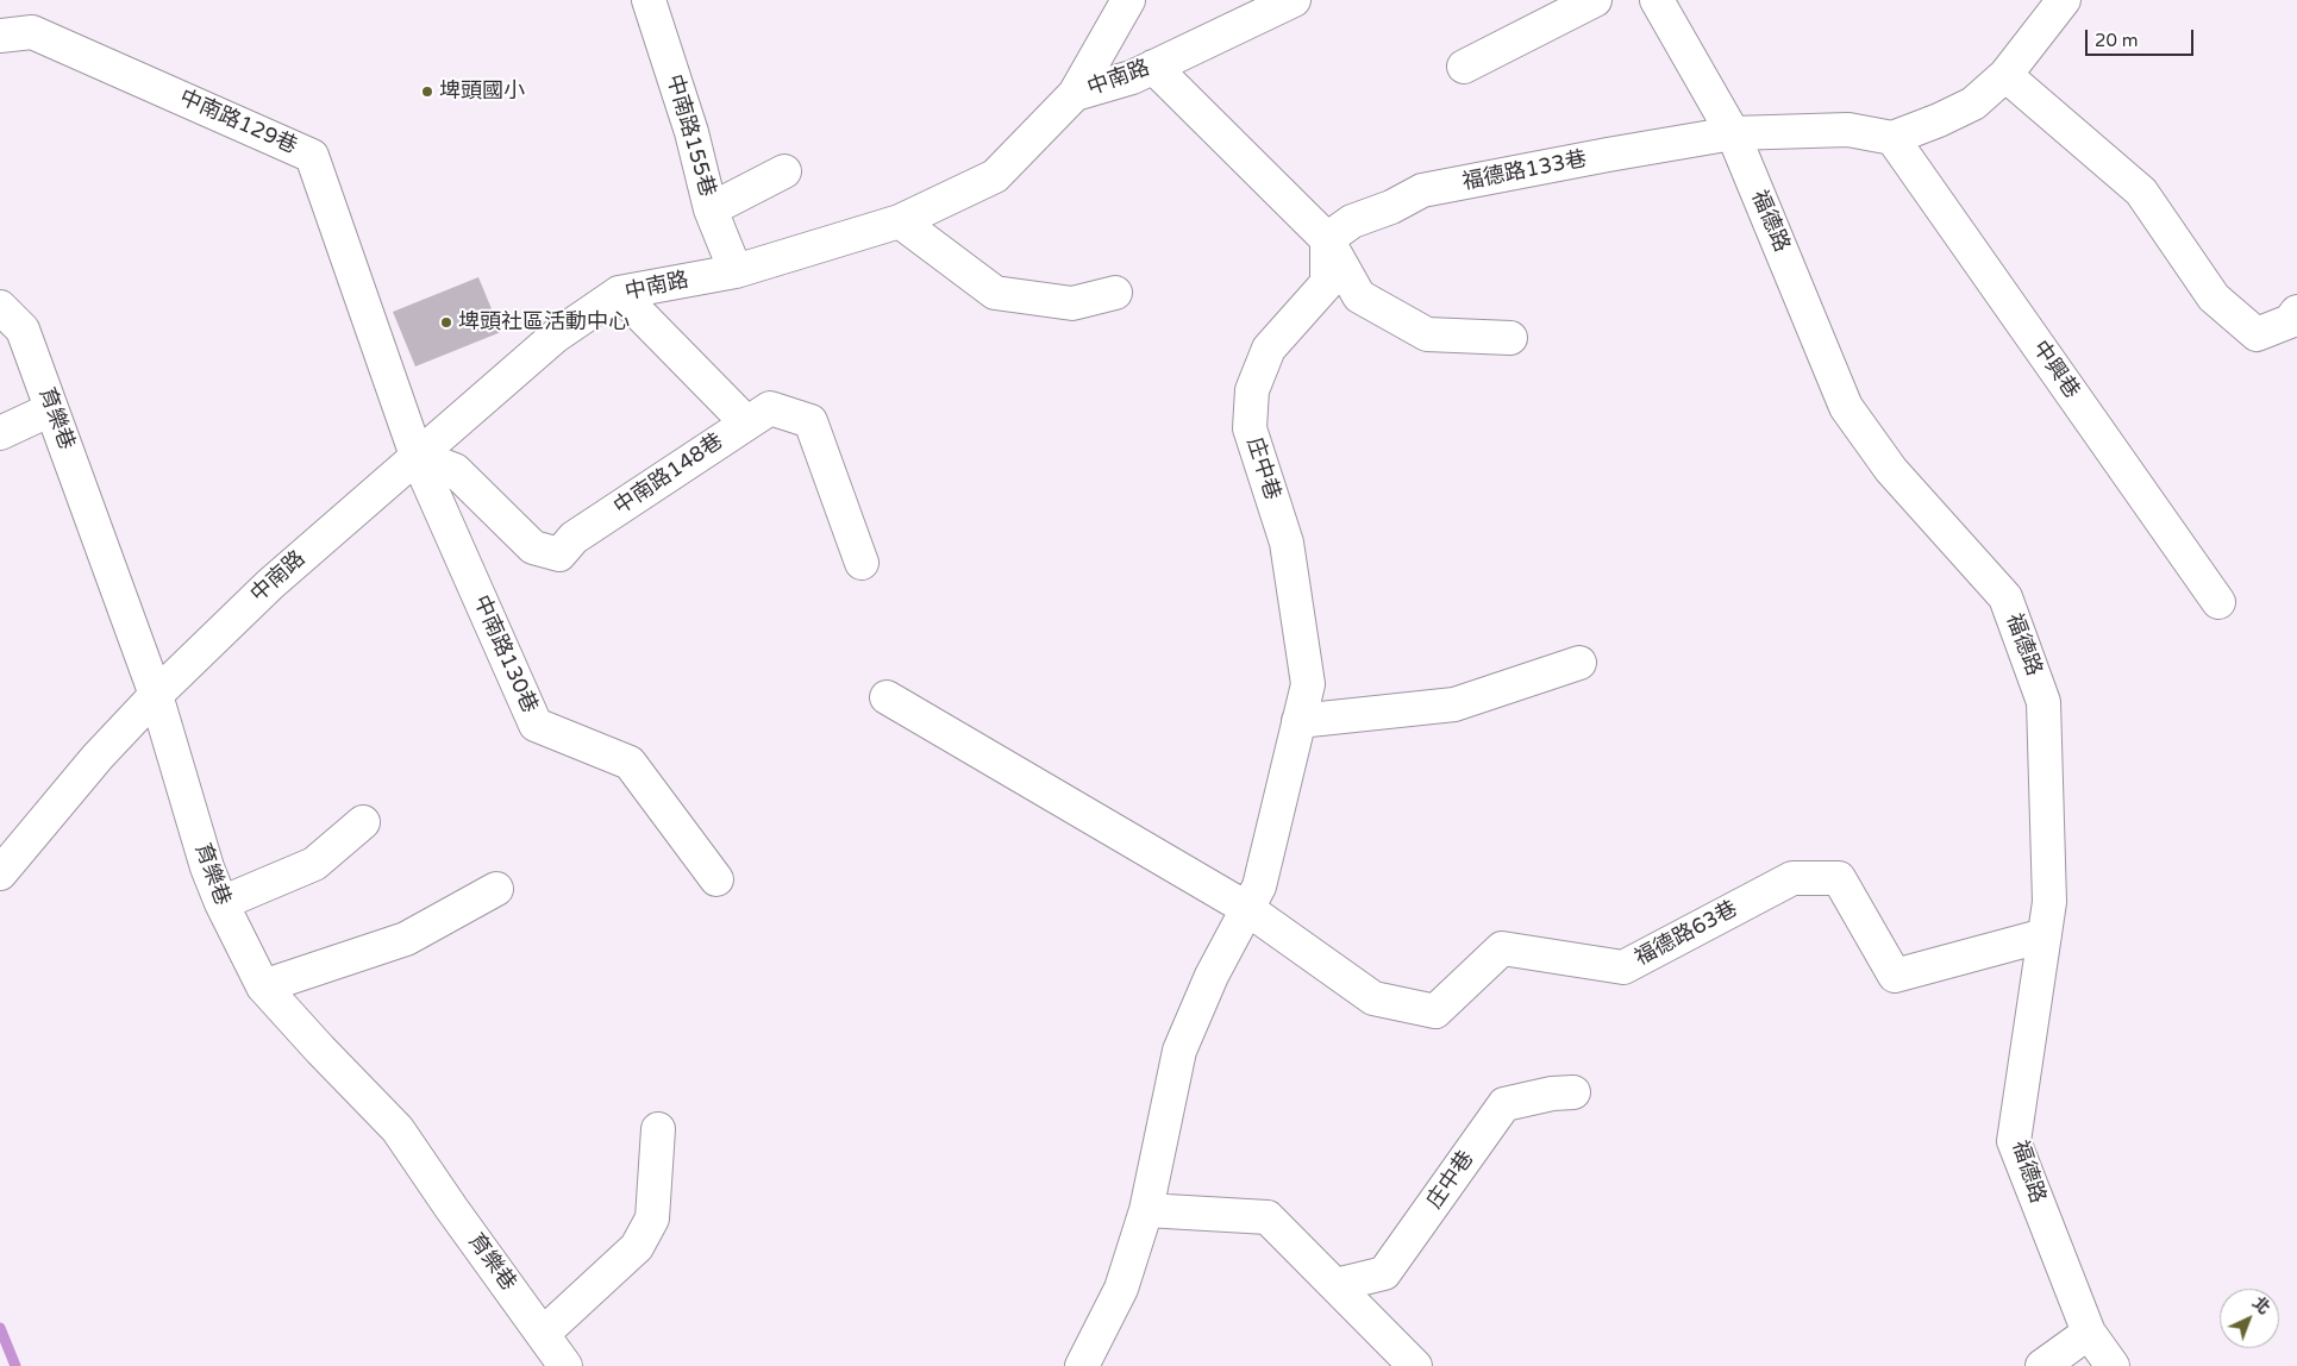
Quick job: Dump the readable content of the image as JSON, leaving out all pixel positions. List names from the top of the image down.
{
  "streets": {
    "street": [
      "中南路",
      "中南路129巷",
      "中南路155巷",
      "福德路133巷",
      "福德路",
      "中興巷",
      "育樂巷",
      "庄中巷",
      "中南路148巷",
      "中南路130巷",
      "福德路63巷"
    ]
  },
  "crossings": [
    ["中南路", "中南路129巷"],
    ["中南路", "中南路155巷"],
    ["中南路", "育樂巷"],
    ["中南路", "中南路148巷"],
    ["中南路", "中南路130巷"],
    ["中南路129巷", "中南路148巷"],
    ["中南路129巷", "中南路130巷"],
    ["福德路133巷", "福德路"],
    ["福德路133巷", "庄中巷"],
    ["福德路", "福德路63巷"],
    ["庄中巷", "福德路63巷"],
    ["中南路148巷", "中南路130巷"]
  ],
  "places": ["埤頭國小", "埤頭社區活動中心"],
  "scale_bar": "20 m",
  "north": "top right"
}
